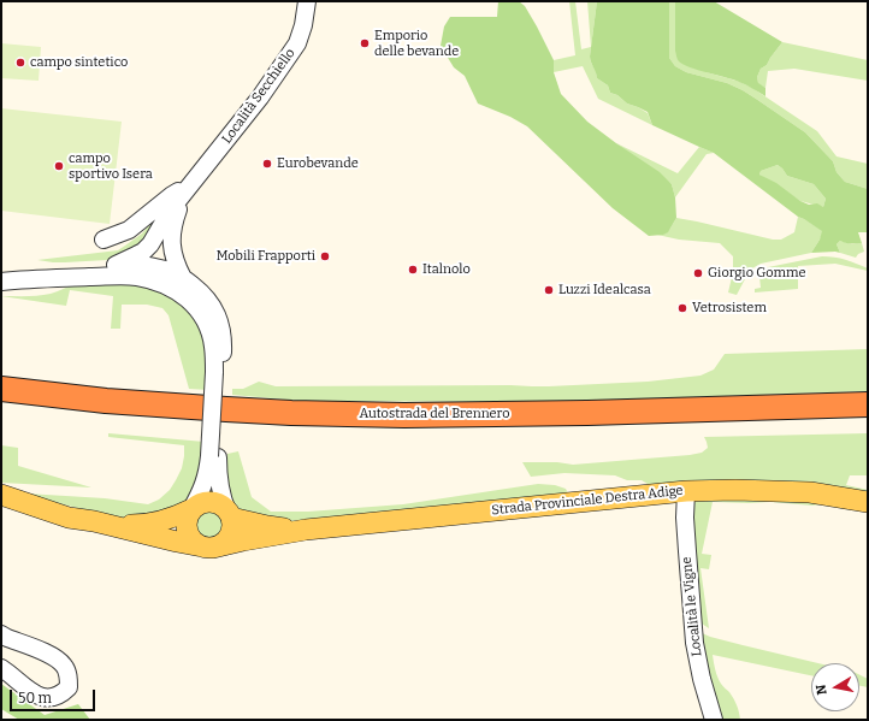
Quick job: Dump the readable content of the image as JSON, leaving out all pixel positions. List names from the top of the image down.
{
  "streets": {
    "highway": ["Autostrada del Brennero"],
    "main road": ["Strada Provinciale Destra Adige"],
    "street": ["Località Secchiello", "Località le Vigne"]
  },
  "crossings": [
    ["Strada Provinciale Destra Adige", "Località le Vigne"]
  ],
  "places": [
    "Emporio delle bevande",
    "campo sintetico",
    "Eurobevande",
    "campo sportivo Isera",
    "Mobili Frapporti",
    "Italnolo",
    "Giorgio Gomme",
    "Luzzi Idealcasa",
    "Vetrosistem"
  ],
  "scale_bar": "50 m",
  "north": "left"
}
